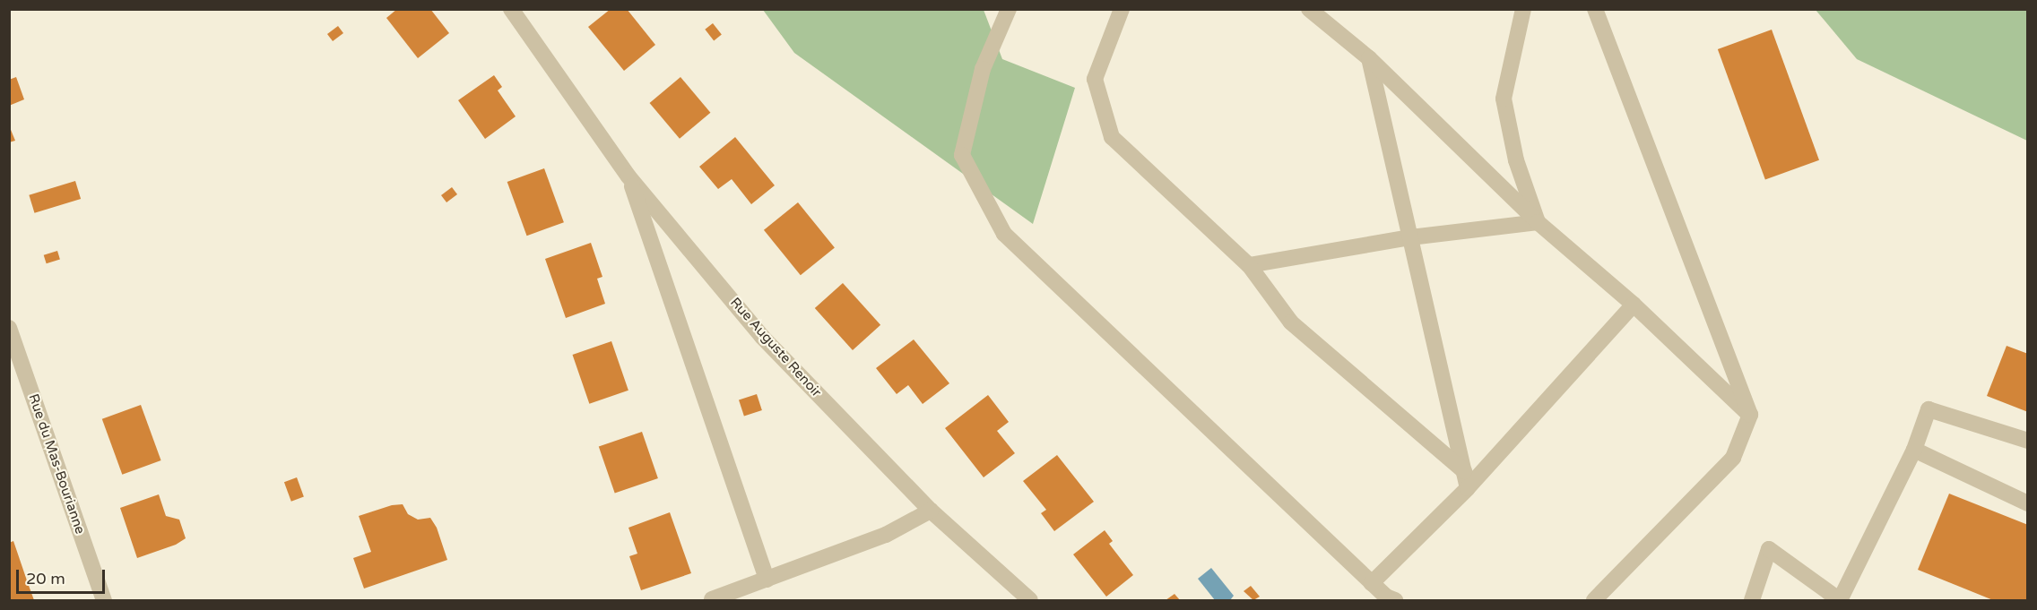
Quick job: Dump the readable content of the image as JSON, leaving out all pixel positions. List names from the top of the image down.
{
  "streets": {
    "street": ["Rue Auguste Renoir", "Rue du Mas-Bourianne"]
  },
  "scale_bar": "20 m"
}
